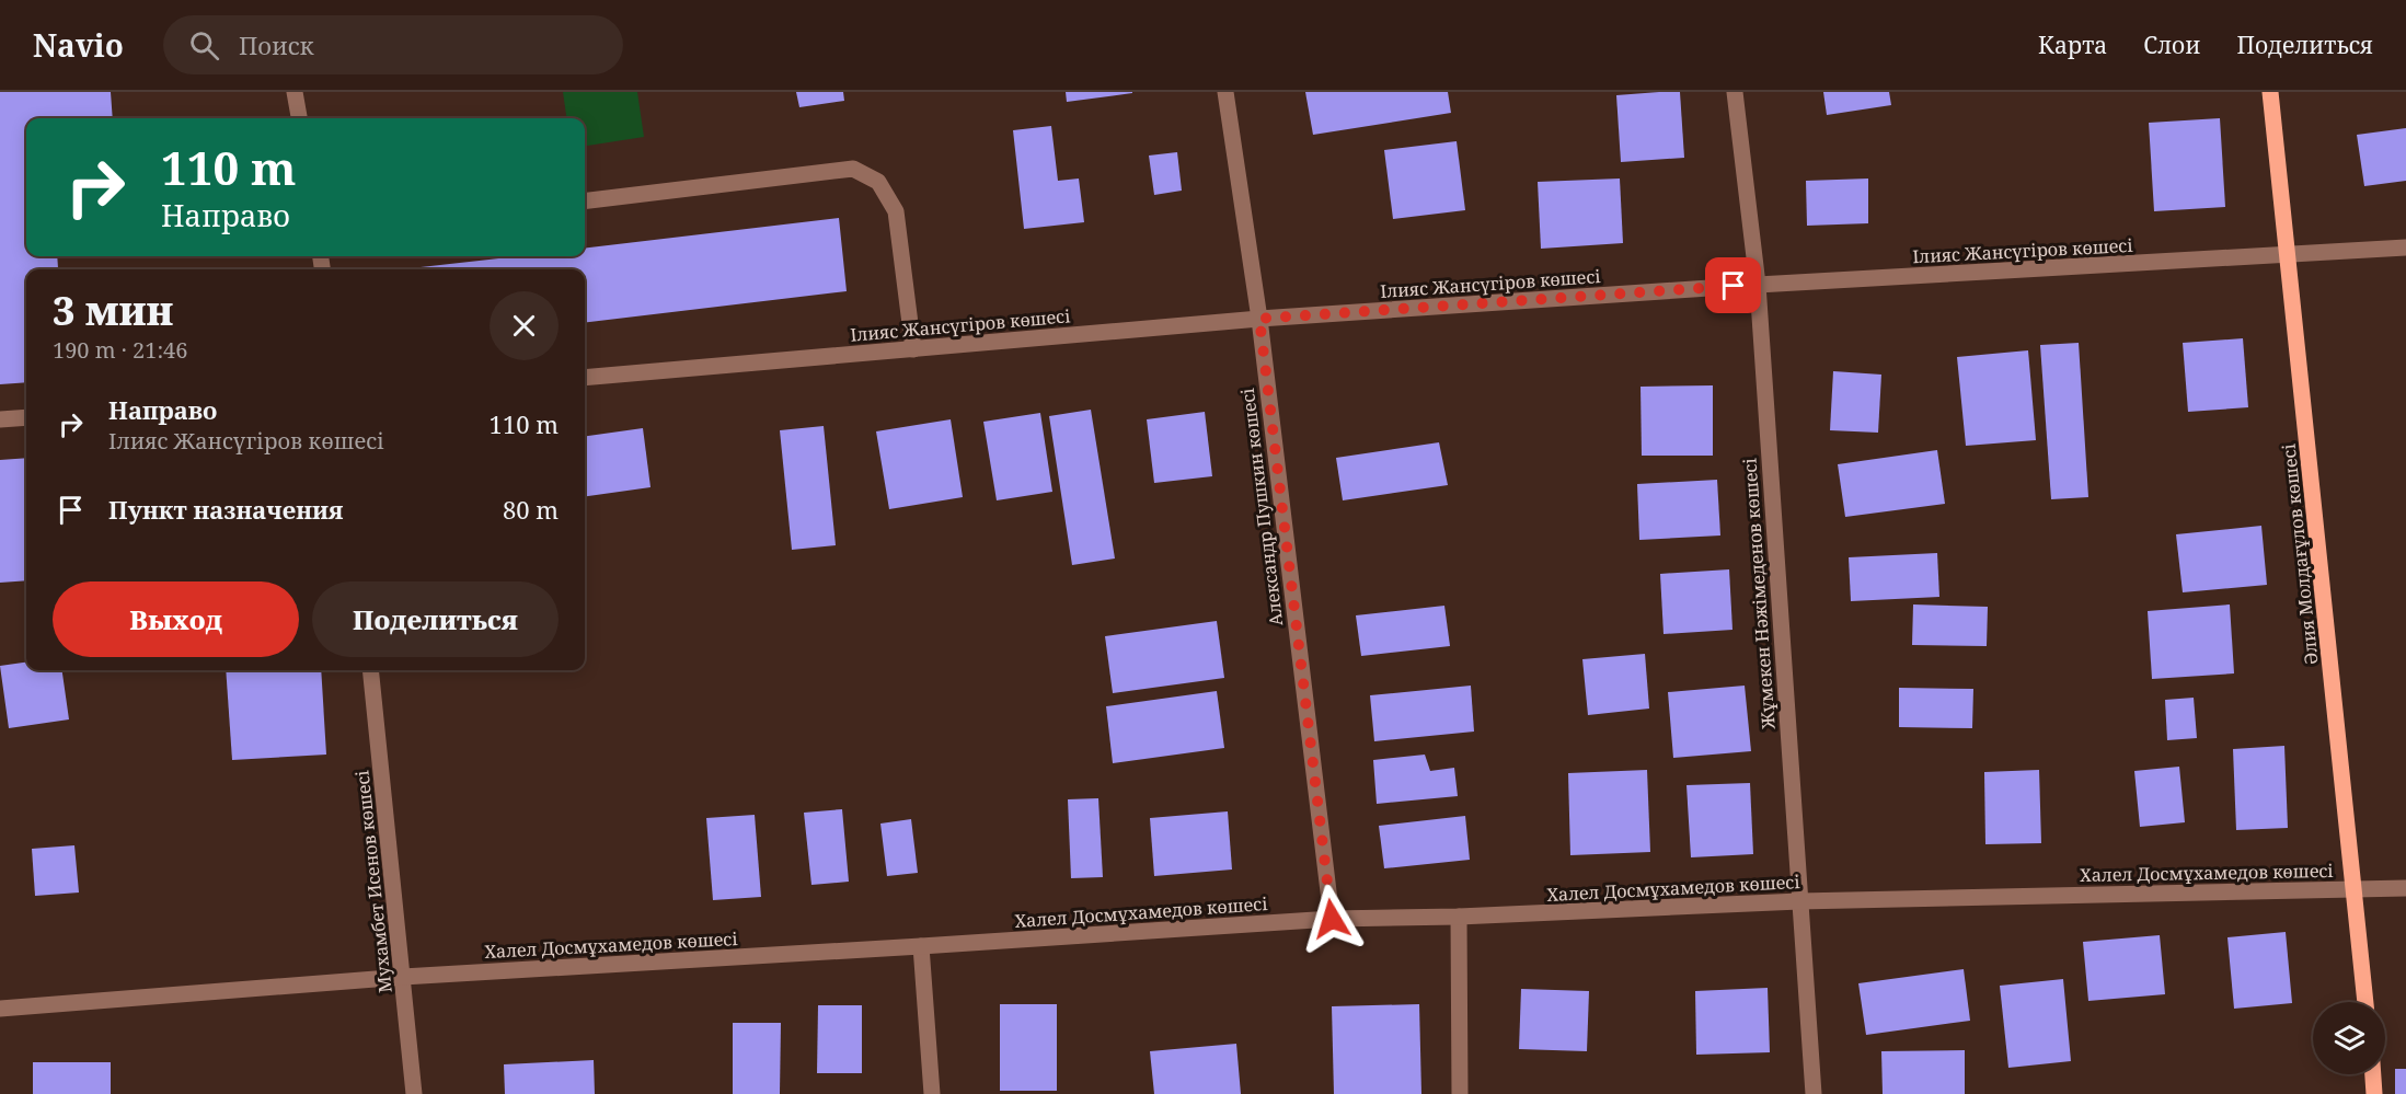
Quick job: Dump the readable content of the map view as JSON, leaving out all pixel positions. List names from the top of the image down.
{
  "streets": {
    "main road": ["Әлия Молдағұлов көшесі"],
    "street": [
      "Ілияс Жансүгіров көшесі",
      "Александр Пушкин көшесі",
      "Жұмекен Нәжімеденов көшесі",
      "Халел Досмұхамедов көшесі",
      "Мухамбет Исенов көшесі"
    ]
  },
  "crossings": [
    ["Ілияс Жансүгіров көшесі", "Александр Пушкин көшесі"],
    ["Ілияс Жансүгіров көшесі", "Әлия Молдағұлов көшесі"],
    ["Ілияс Жансүгіров көшесі", "Жұмекен Нәжімеденов көшесі"],
    ["Александр Пушкин көшесі", "Халел Досмұхамедов көшесі"],
    ["Әлия Молдағұлов көшесі", "Халел Досмұхамедов көшесі"],
    ["Жұмекен Нәжімеденов көшесі", "Халел Досмұхамедов көшесі"],
    ["Халел Досмұхамедов көшесі", "Мухамбет Исенов көшесі"]
  ],
  "page": {
    "header": "Navio",
    "search": "Поиск",
    "nav": ["Карта", "Слои", "Поделиться"],
    "turn": ["110 m", "Направо"],
    "heading": ["3 мин", "190 m · 21:46"],
    "list": [
      {
        "name": "Направо",
        "note": "Ілияс Жансүгіров көшесі",
        "value": "110 m"
      },
      {
        "name": "Пункт назначения",
        "value": "80 m"
      }
    ],
    "buttons": ["Выход", "Поделиться"]
  }
}
